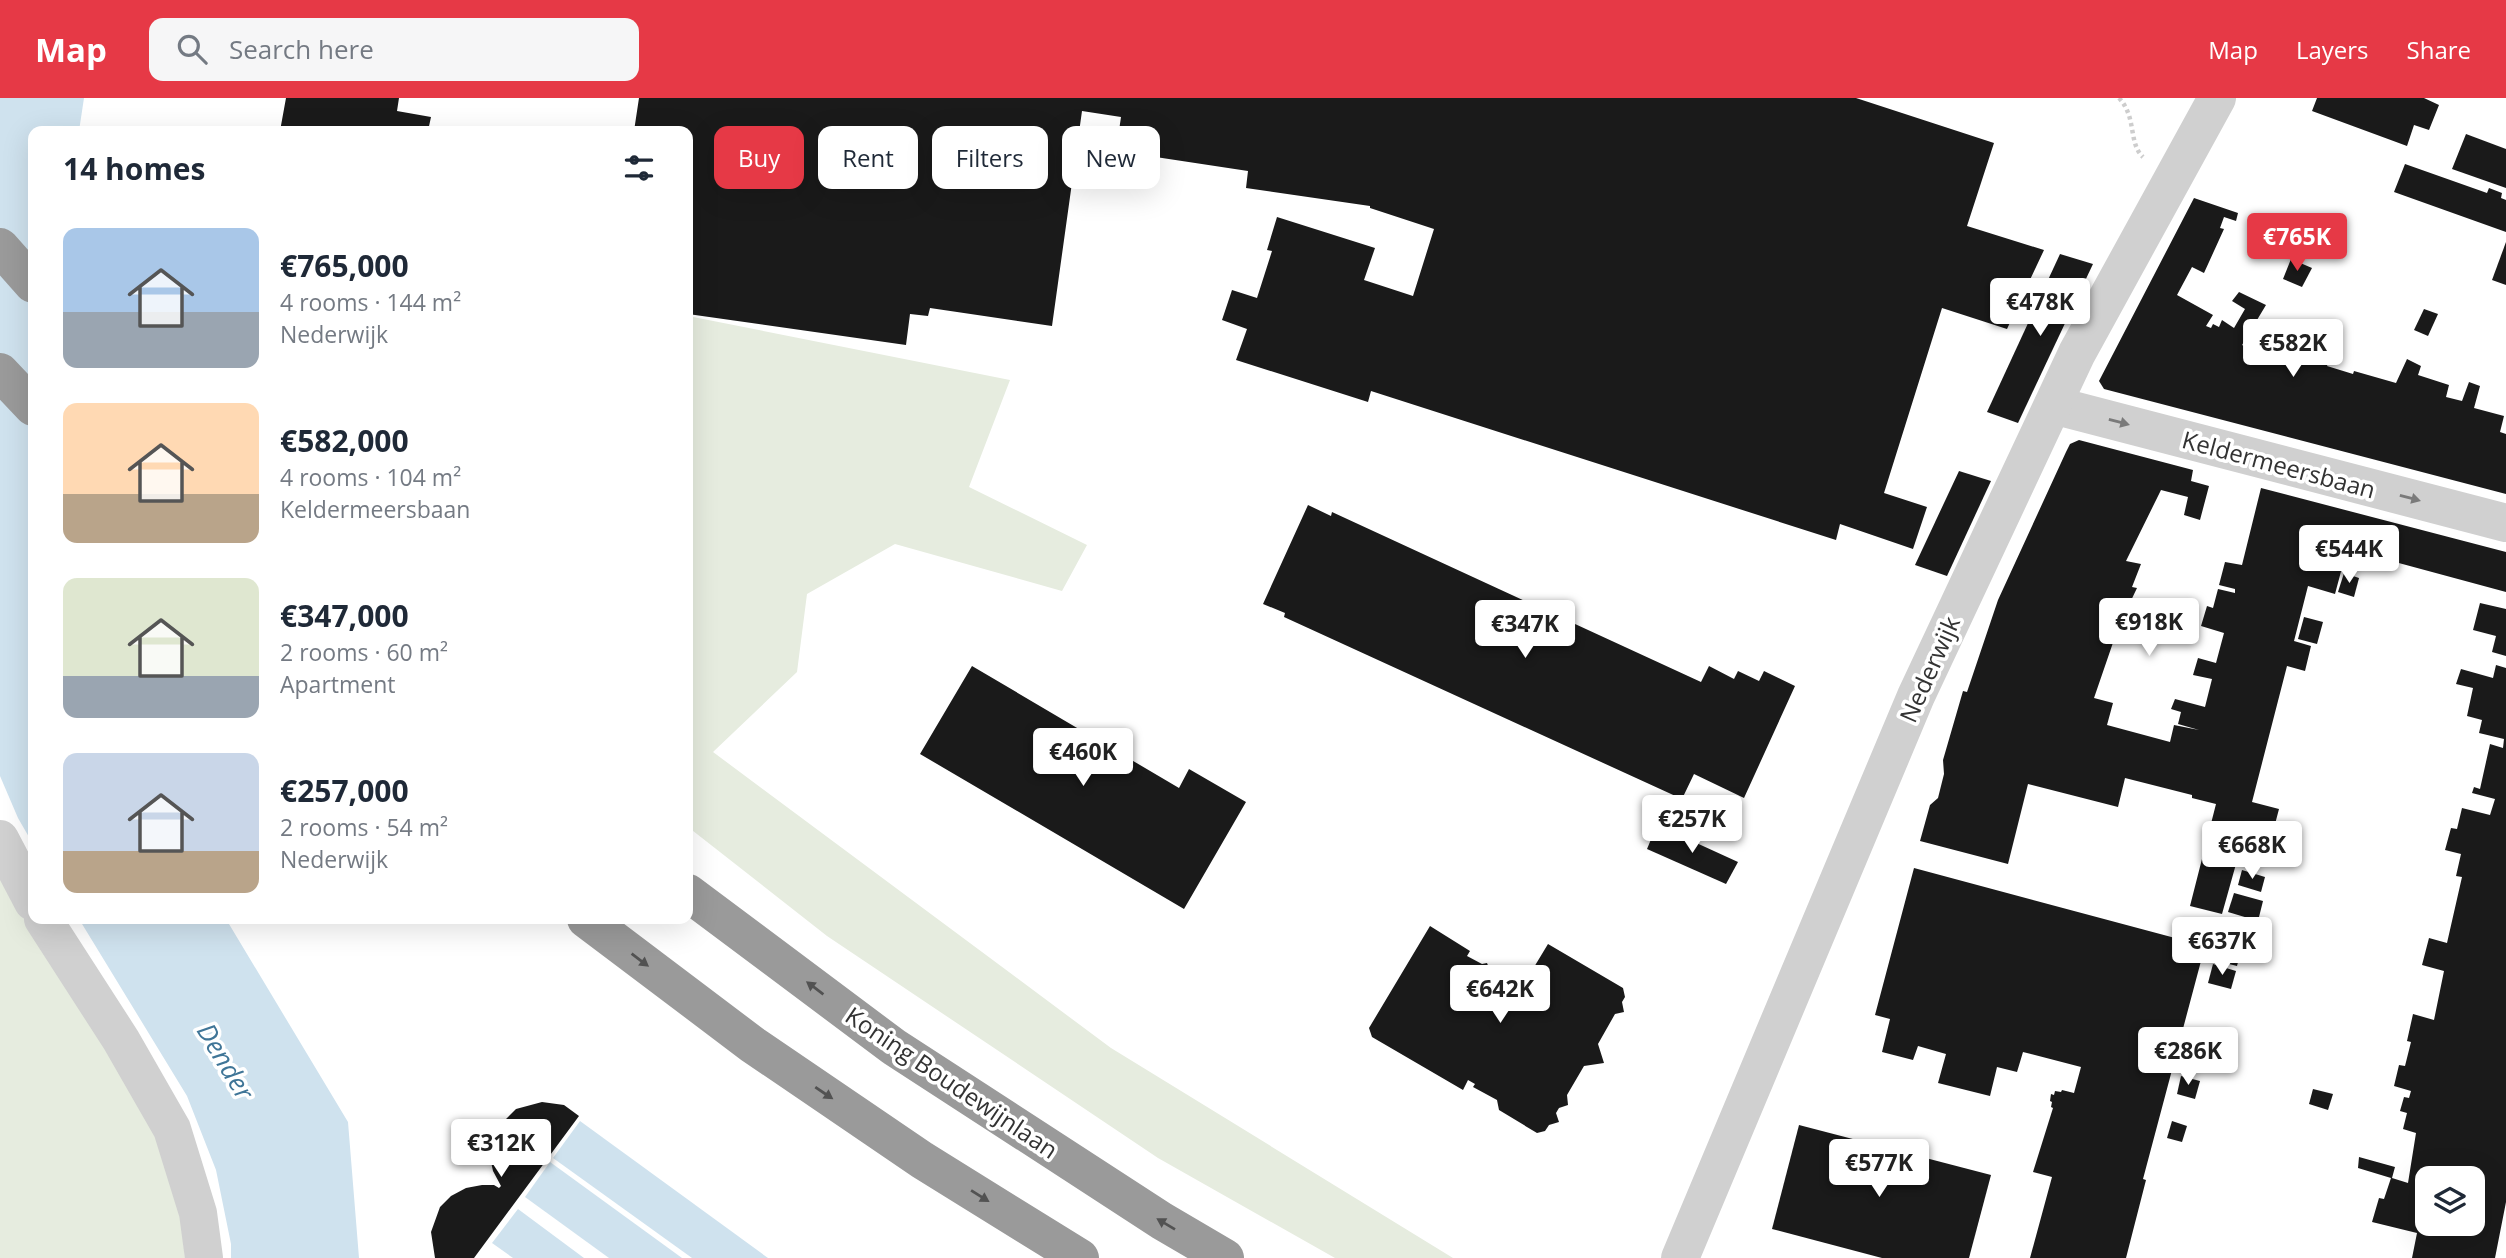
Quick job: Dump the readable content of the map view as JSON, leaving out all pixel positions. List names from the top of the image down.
{
  "streets": {
    "highway": ["Koning Boudewijnlaan"],
    "street": ["Keldermeersbaan", "Nederwijk"]
  },
  "crossings": [
    ["Keldermeersbaan", "Nederwijk"]
  ],
  "one_way": ["Keldermeersbaan"],
  "water": ["Dender"],
  "page": {
    "header": "Map",
    "search": "Search here",
    "nav": ["Map", "Layers", "Share"],
    "chip": [
      "Buy",
      "Rent",
      "Filters",
      "New"
    ],
    "heading": "14 homes",
    "list": [
      {
        "name": "€765,000",
        "note": "4 rooms · 144 m² · Nederwijk"
      },
      {
        "name": "€582,000",
        "note": "4 rooms · 104 m² · Keldermeersbaan"
      },
      {
        "name": "€347,000",
        "note": "2 rooms · 60 m² · Apartment"
      },
      {
        "name": "€257,000",
        "note": "2 rooms · 54 m² · Nederwijk"
      }
    ],
    "price": [
      "€765K",
      "€478K",
      "€582K",
      "€544K",
      "€918K",
      "€347K",
      "€460K",
      "€257K",
      "€668K",
      "€637K",
      "€642K",
      "€286K",
      "€312K",
      "€577K"
    ]
  }
}
